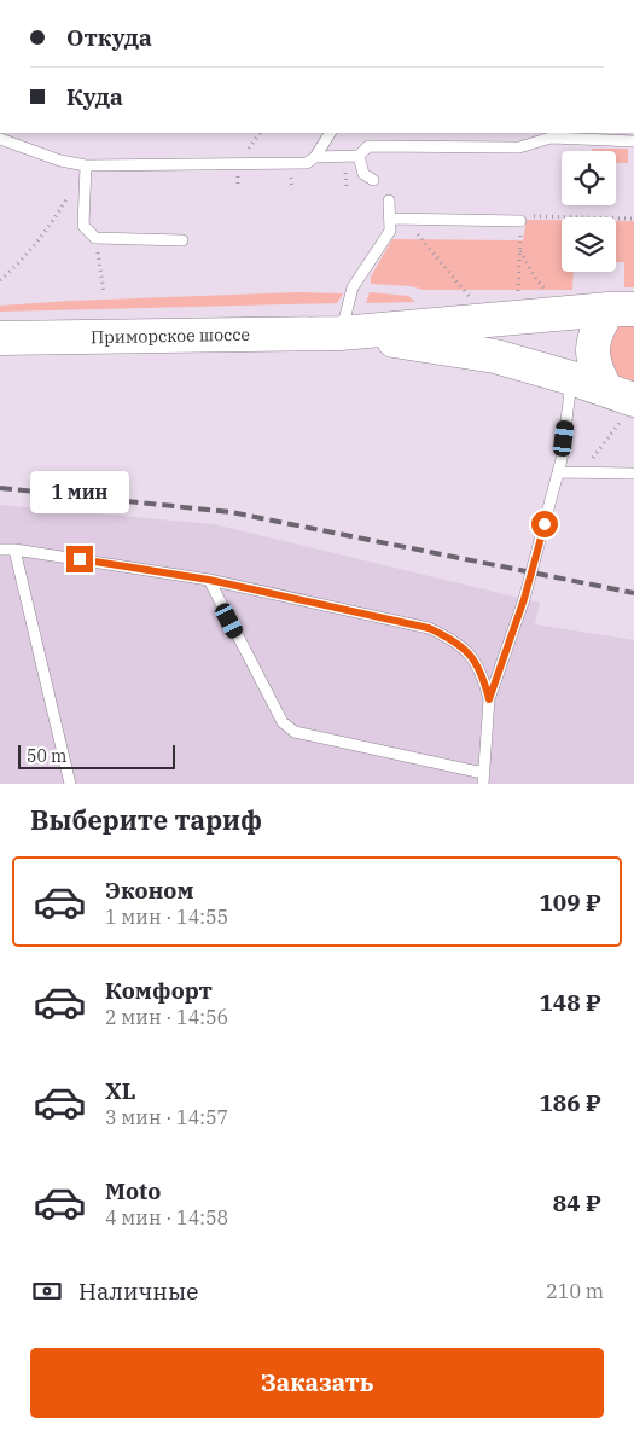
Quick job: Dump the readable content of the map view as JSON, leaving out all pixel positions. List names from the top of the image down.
{
  "streets": {
    "main road": ["Приморское шоссе"]
  },
  "scale_bar": "50 m",
  "page": {
    "banner": ["Откуда", "Куда"],
    "bubble": "1 мин",
    "scale": "50 m",
    "heading": "Выберите тариф",
    "list": [
      {
        "name": "Эконом",
        "note": "1 мин · 14:55",
        "value": "109 ₽"
      },
      {
        "name": "Комфорт",
        "note": "2 мин · 14:56",
        "value": "148 ₽"
      },
      {
        "name": "XL",
        "note": "3 мин · 14:57",
        "value": "186 ₽"
      },
      {
        "name": "Moto",
        "note": "4 мин · 14:58",
        "value": "84 ₽"
      }
    ],
    "pay": ["Наличные", "210 m"],
    "buttons": "Заказать"
  }
}
